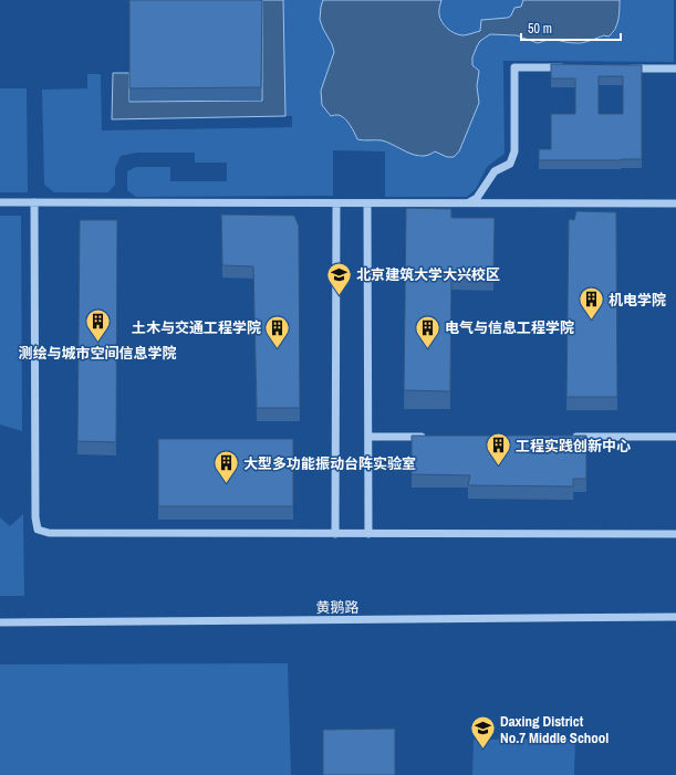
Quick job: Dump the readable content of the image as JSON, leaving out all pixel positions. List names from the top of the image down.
{
  "streets": {
    "street": ["黄鹅路"]
  },
  "places": {
    "school or university": ["北京建筑大学大兴校区", "Daxing District No.7 Middle School"],
    "building": [
      "机电学院",
      "测绘与城市空间信息学院",
      "土木与交通工程学院",
      "电气与信息工程学院",
      "工程实践创新中心",
      "大型多功能振动台阵实验室"
    ]
  },
  "scale_bar": "50 m"
}
